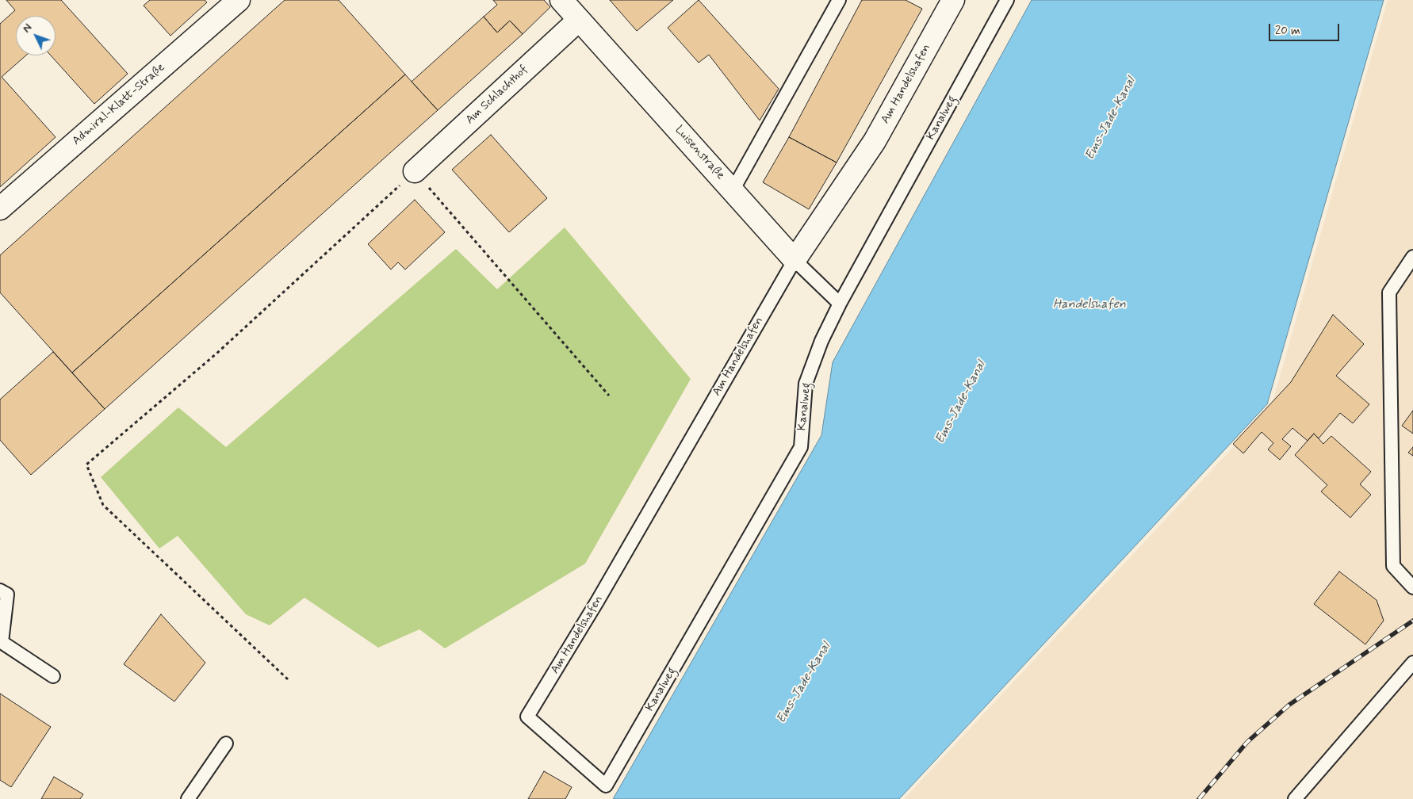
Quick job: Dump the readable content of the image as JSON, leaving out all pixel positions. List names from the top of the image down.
{
  "streets": {
    "street": [
      "Am Handelshafen",
      "Am Schlachthof",
      "Admiral-Klatt-Straße",
      "Luisenstraße"
    ],
    "lane": ["Kanalweg"]
  },
  "crossings": [
    ["Am Handelshafen", "Kanalweg"],
    ["Am Handelshafen", "Luisenstraße"],
    ["Am Schlachthof", "Luisenstraße"],
    ["Kanalweg", "Luisenstraße"]
  ],
  "water": ["Ems-Jade-Kanal", "Handelshafen"],
  "scale_bar": "20 m",
  "north": "top left"
}
